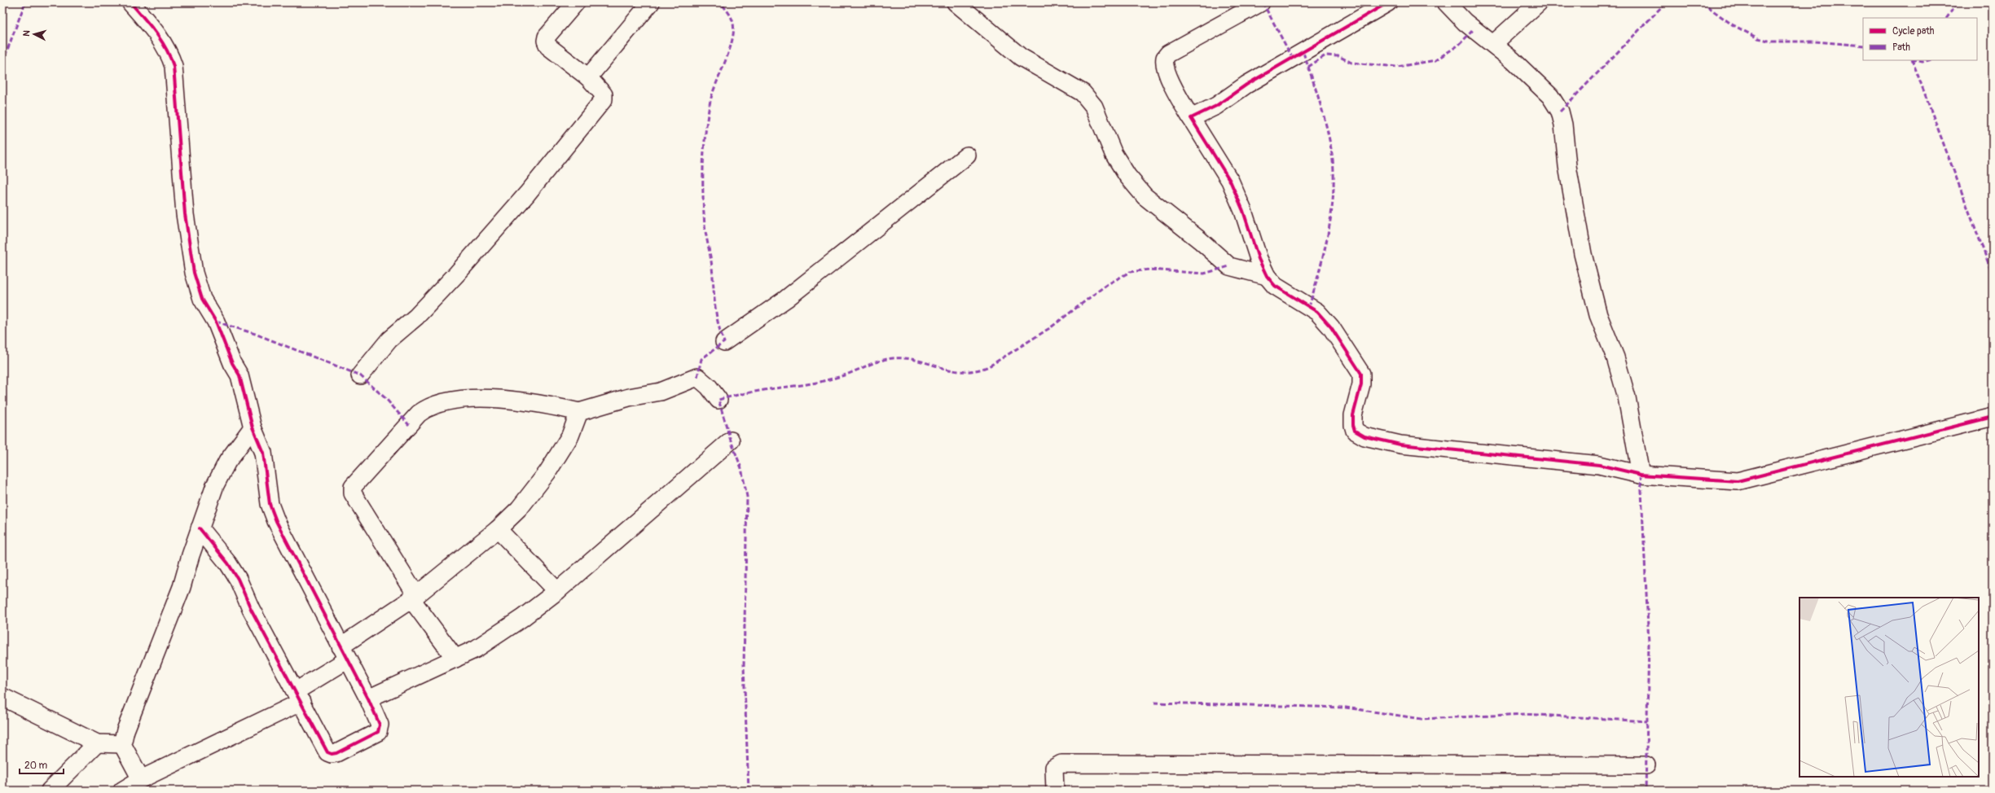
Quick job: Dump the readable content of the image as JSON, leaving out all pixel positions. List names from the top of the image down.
{
  "legend": ["Cycle path", "Path"],
  "scale_bar": "20 m",
  "north": "left"
}
